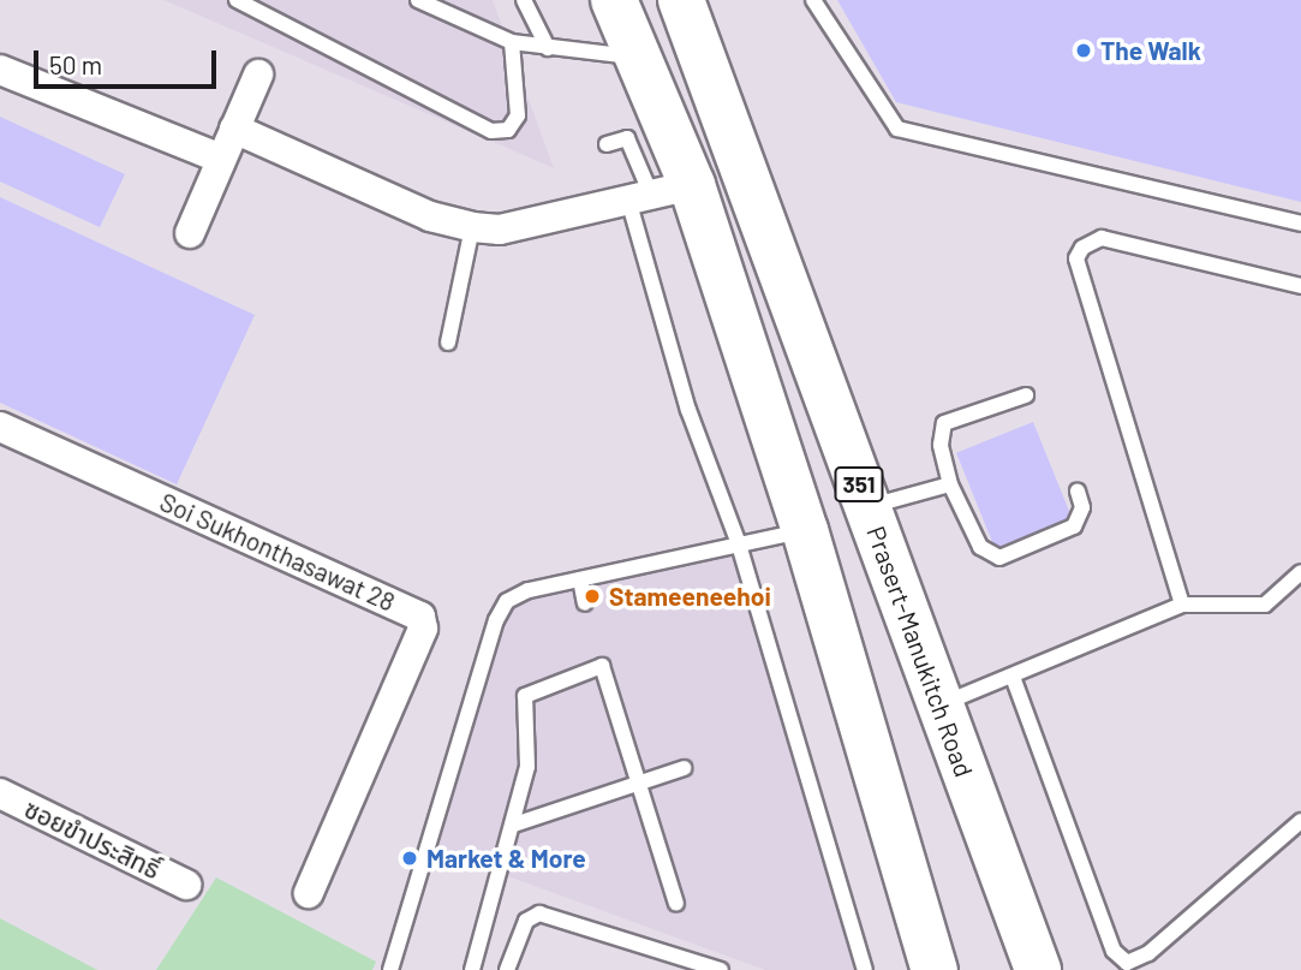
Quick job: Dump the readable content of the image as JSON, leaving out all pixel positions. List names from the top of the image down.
{
  "streets": {
    "main road": ["351", "Prasert-Manukitch Road"],
    "street": ["Soi Sukhonthasawat 28", "ซอยขำประสิทธิ์"]
  },
  "places": ["The Walk", "Stameeneehoi", "Market & More"],
  "scale_bar": "50 m"
}
